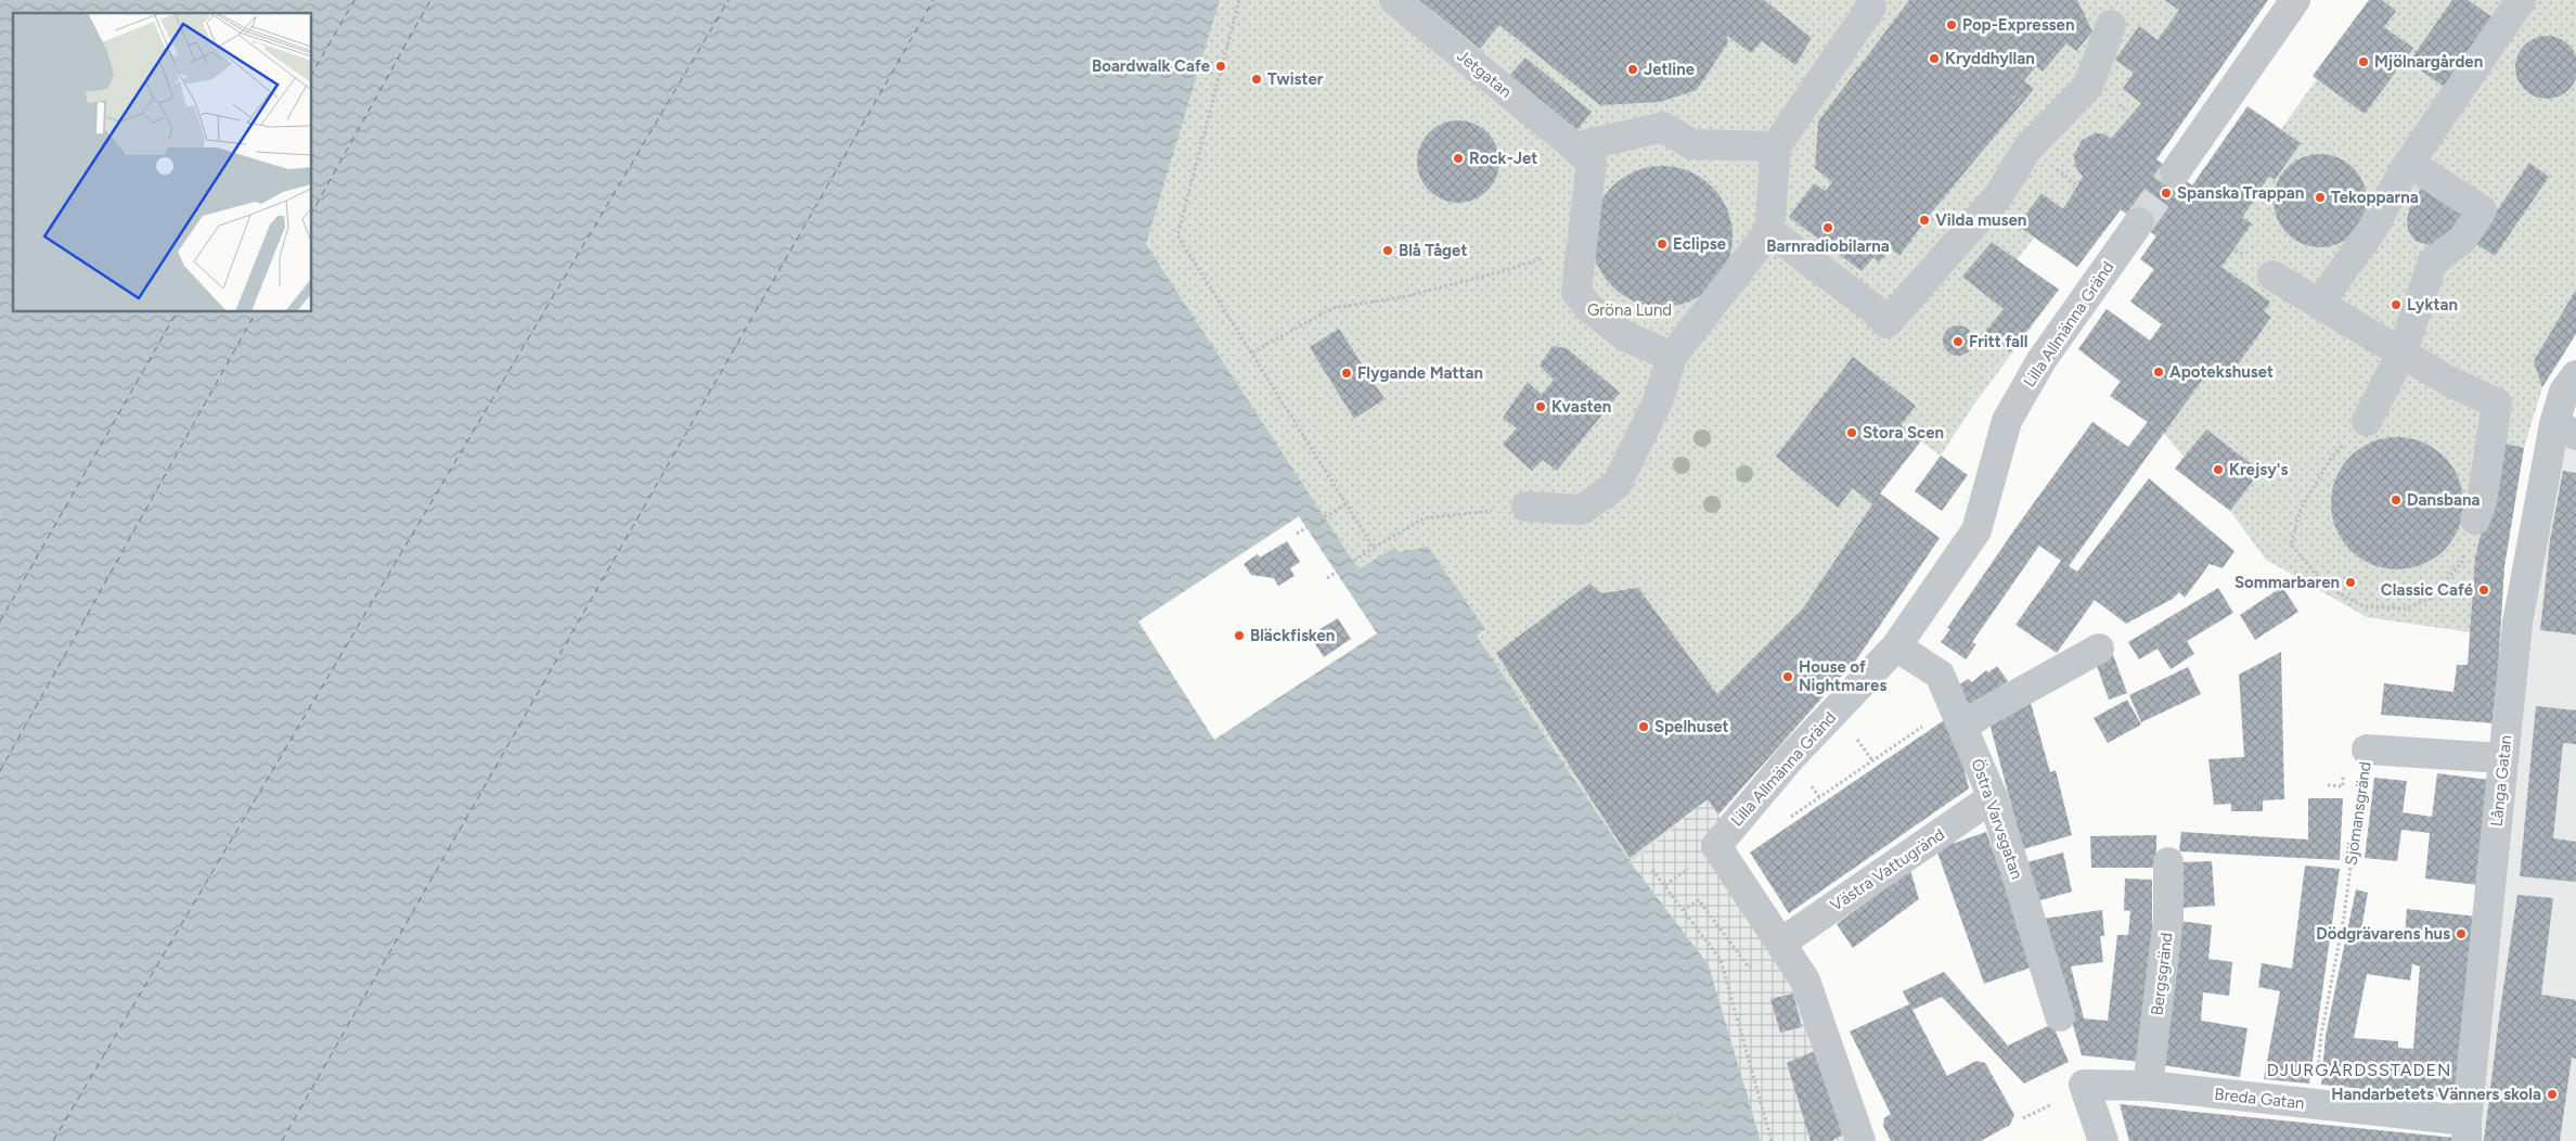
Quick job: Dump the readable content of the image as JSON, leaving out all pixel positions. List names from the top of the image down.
{
  "streets": {
    "street": [
      "Jetgatan",
      "Lilla Allmänna Gränd",
      "Långa Gatan",
      "Sjömansgränd",
      "Östra Varvsgatan",
      "Västra Vattugränd",
      "Bergsgränd",
      "Breda Gatan"
    ]
  },
  "crossings": [
    ["Lilla Allmänna Gränd", "Östra Varvsgatan"],
    ["Lilla Allmänna Gränd", "Västra Vattugränd"],
    ["Långa Gatan", "Sjömansgränd"],
    ["Långa Gatan", "Breda Gatan"],
    ["Sjömansgränd", "Breda Gatan"],
    ["Östra Varvsgatan", "Västra Vattugränd"],
    ["Bergsgränd", "Breda Gatan"]
  ],
  "districts": ["DJURGÅRDSSTADEN"],
  "parks": ["Gröna Lund"],
  "places": [
    "Pop-Expressen",
    "Kryddhyllan",
    "Mjölnargården",
    "Boardwalk Cafe",
    "Jetline",
    "Twister",
    "Rock-Jet",
    "Spanska Trappan",
    "Tekopparna",
    "Vilda musen",
    "Barnradiobilarna",
    "Eclipse",
    "Blå Tåget",
    "Lyktan",
    "Fritt fall",
    "Apotekshuset",
    "Flygande Mattan",
    "Kvasten",
    "Stora Scen",
    "Krejsy's",
    "Dansbana",
    "Sommarbaren",
    "Classic Café",
    "Bläckfisken",
    "House of Nightmares",
    "Spelhuset",
    "Dödgrävarens hus",
    "Handarbetets Vänners skola"
  ]
}
